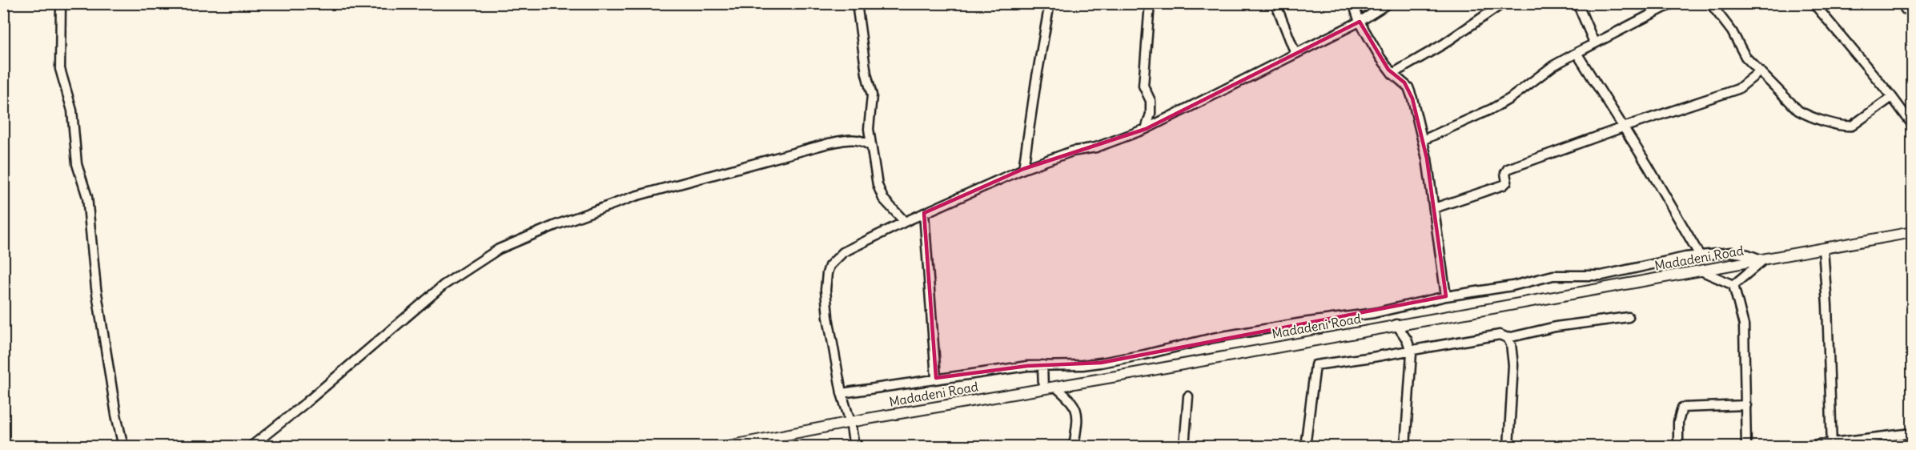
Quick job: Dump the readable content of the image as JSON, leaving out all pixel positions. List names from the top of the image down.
{
  "streets": {
    "street": ["Madadeni Road"]
  }
}
